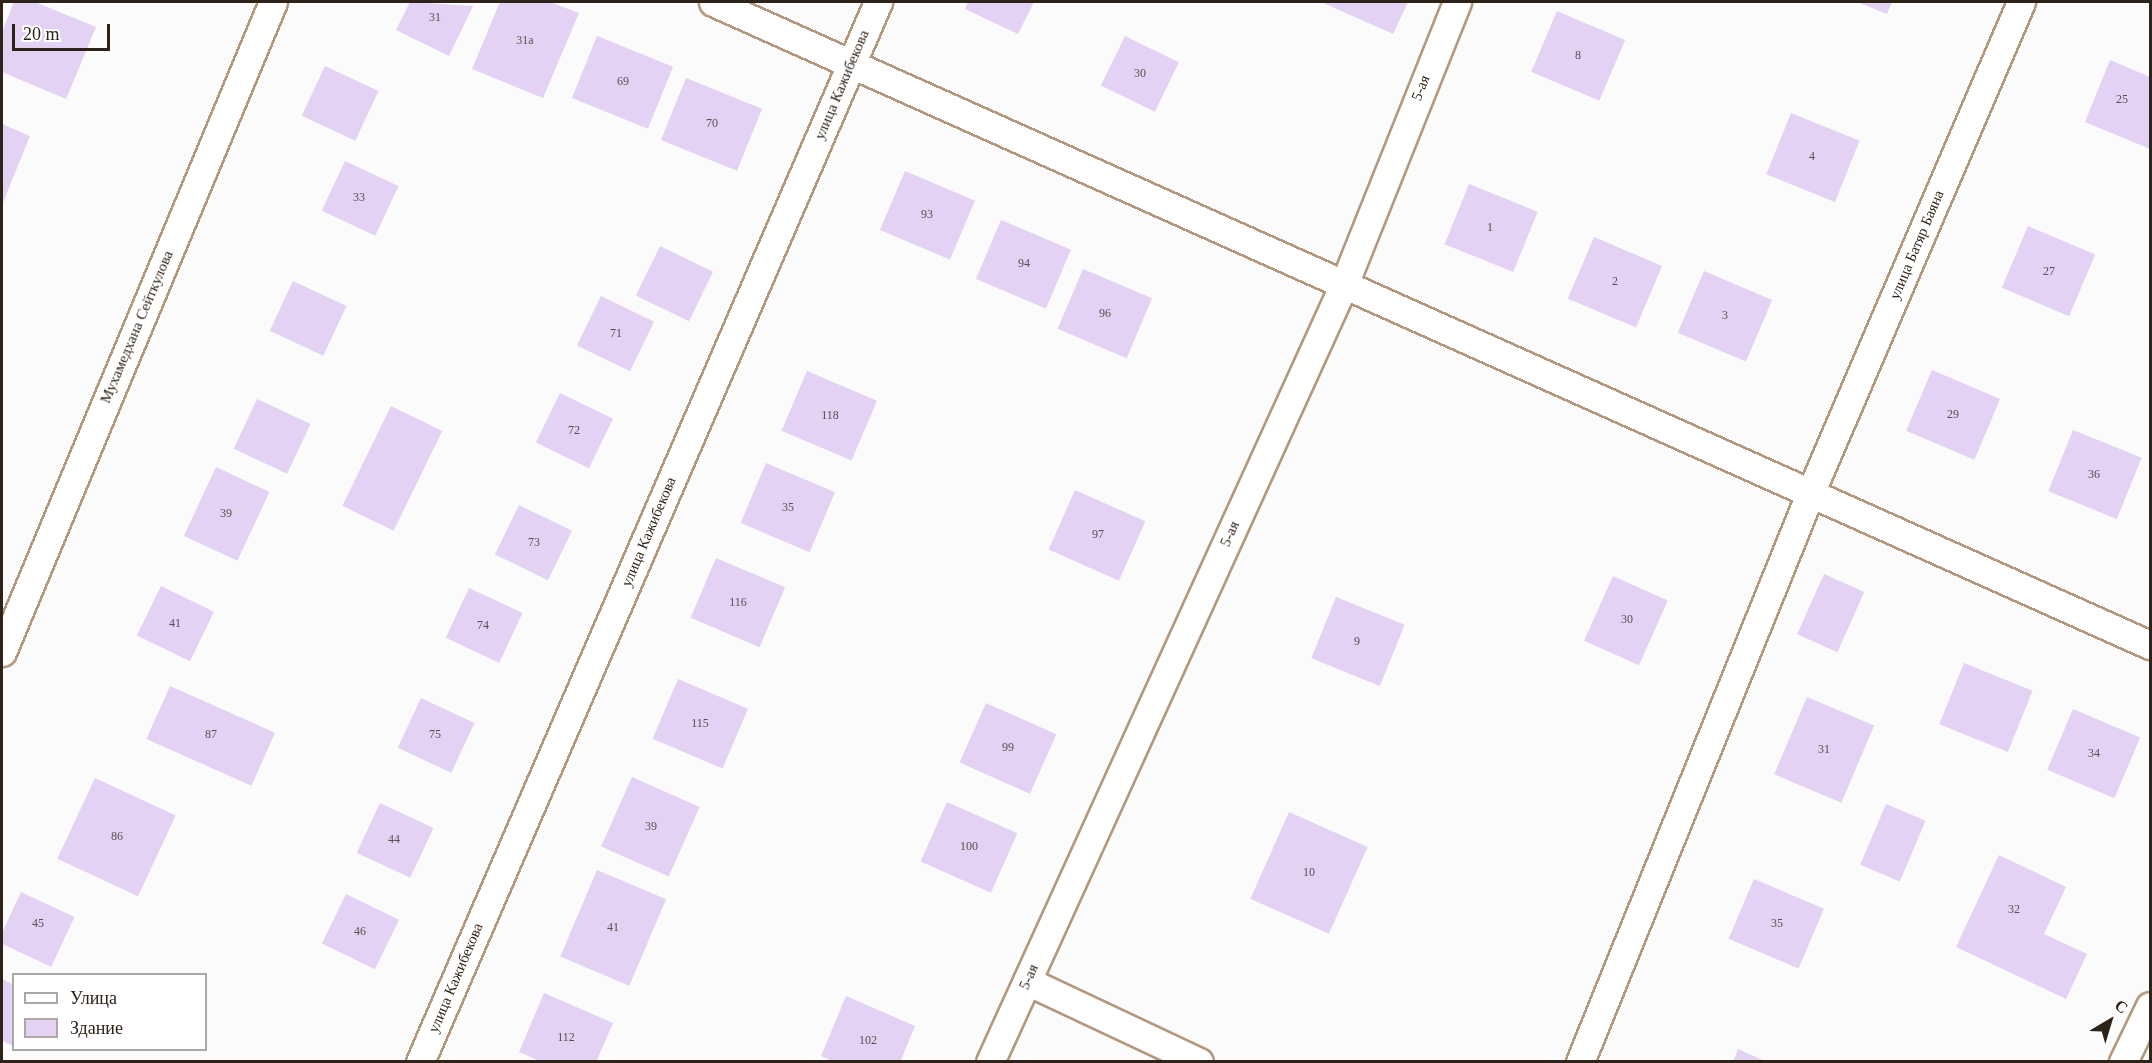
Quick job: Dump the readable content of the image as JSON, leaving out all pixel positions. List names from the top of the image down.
{
  "streets": {
    "street": [
      "улица Кажибекова",
      "5-ая",
      "улица Батяр Баяна",
      "Мухамедхана Сейткулова"
    ]
  },
  "house_numbers": [
    "31",
    "31а",
    "8",
    "30",
    "69",
    "25",
    "70",
    "4",
    "33",
    "93",
    "1",
    "94",
    "27",
    "2",
    "96",
    "3",
    "71",
    "29",
    "118",
    "72",
    "36",
    "35",
    "39",
    "97",
    "73",
    "116",
    "30",
    "41",
    "74",
    "9",
    "115",
    "87",
    "75",
    "99",
    "31",
    "34",
    "39",
    "86",
    "44",
    "100",
    "10",
    "32",
    "45",
    "35",
    "41",
    "46",
    "112",
    "102"
  ],
  "legend": ["Улица", "Здание"],
  "scale_bar": "20 m",
  "north": "top right"
}
